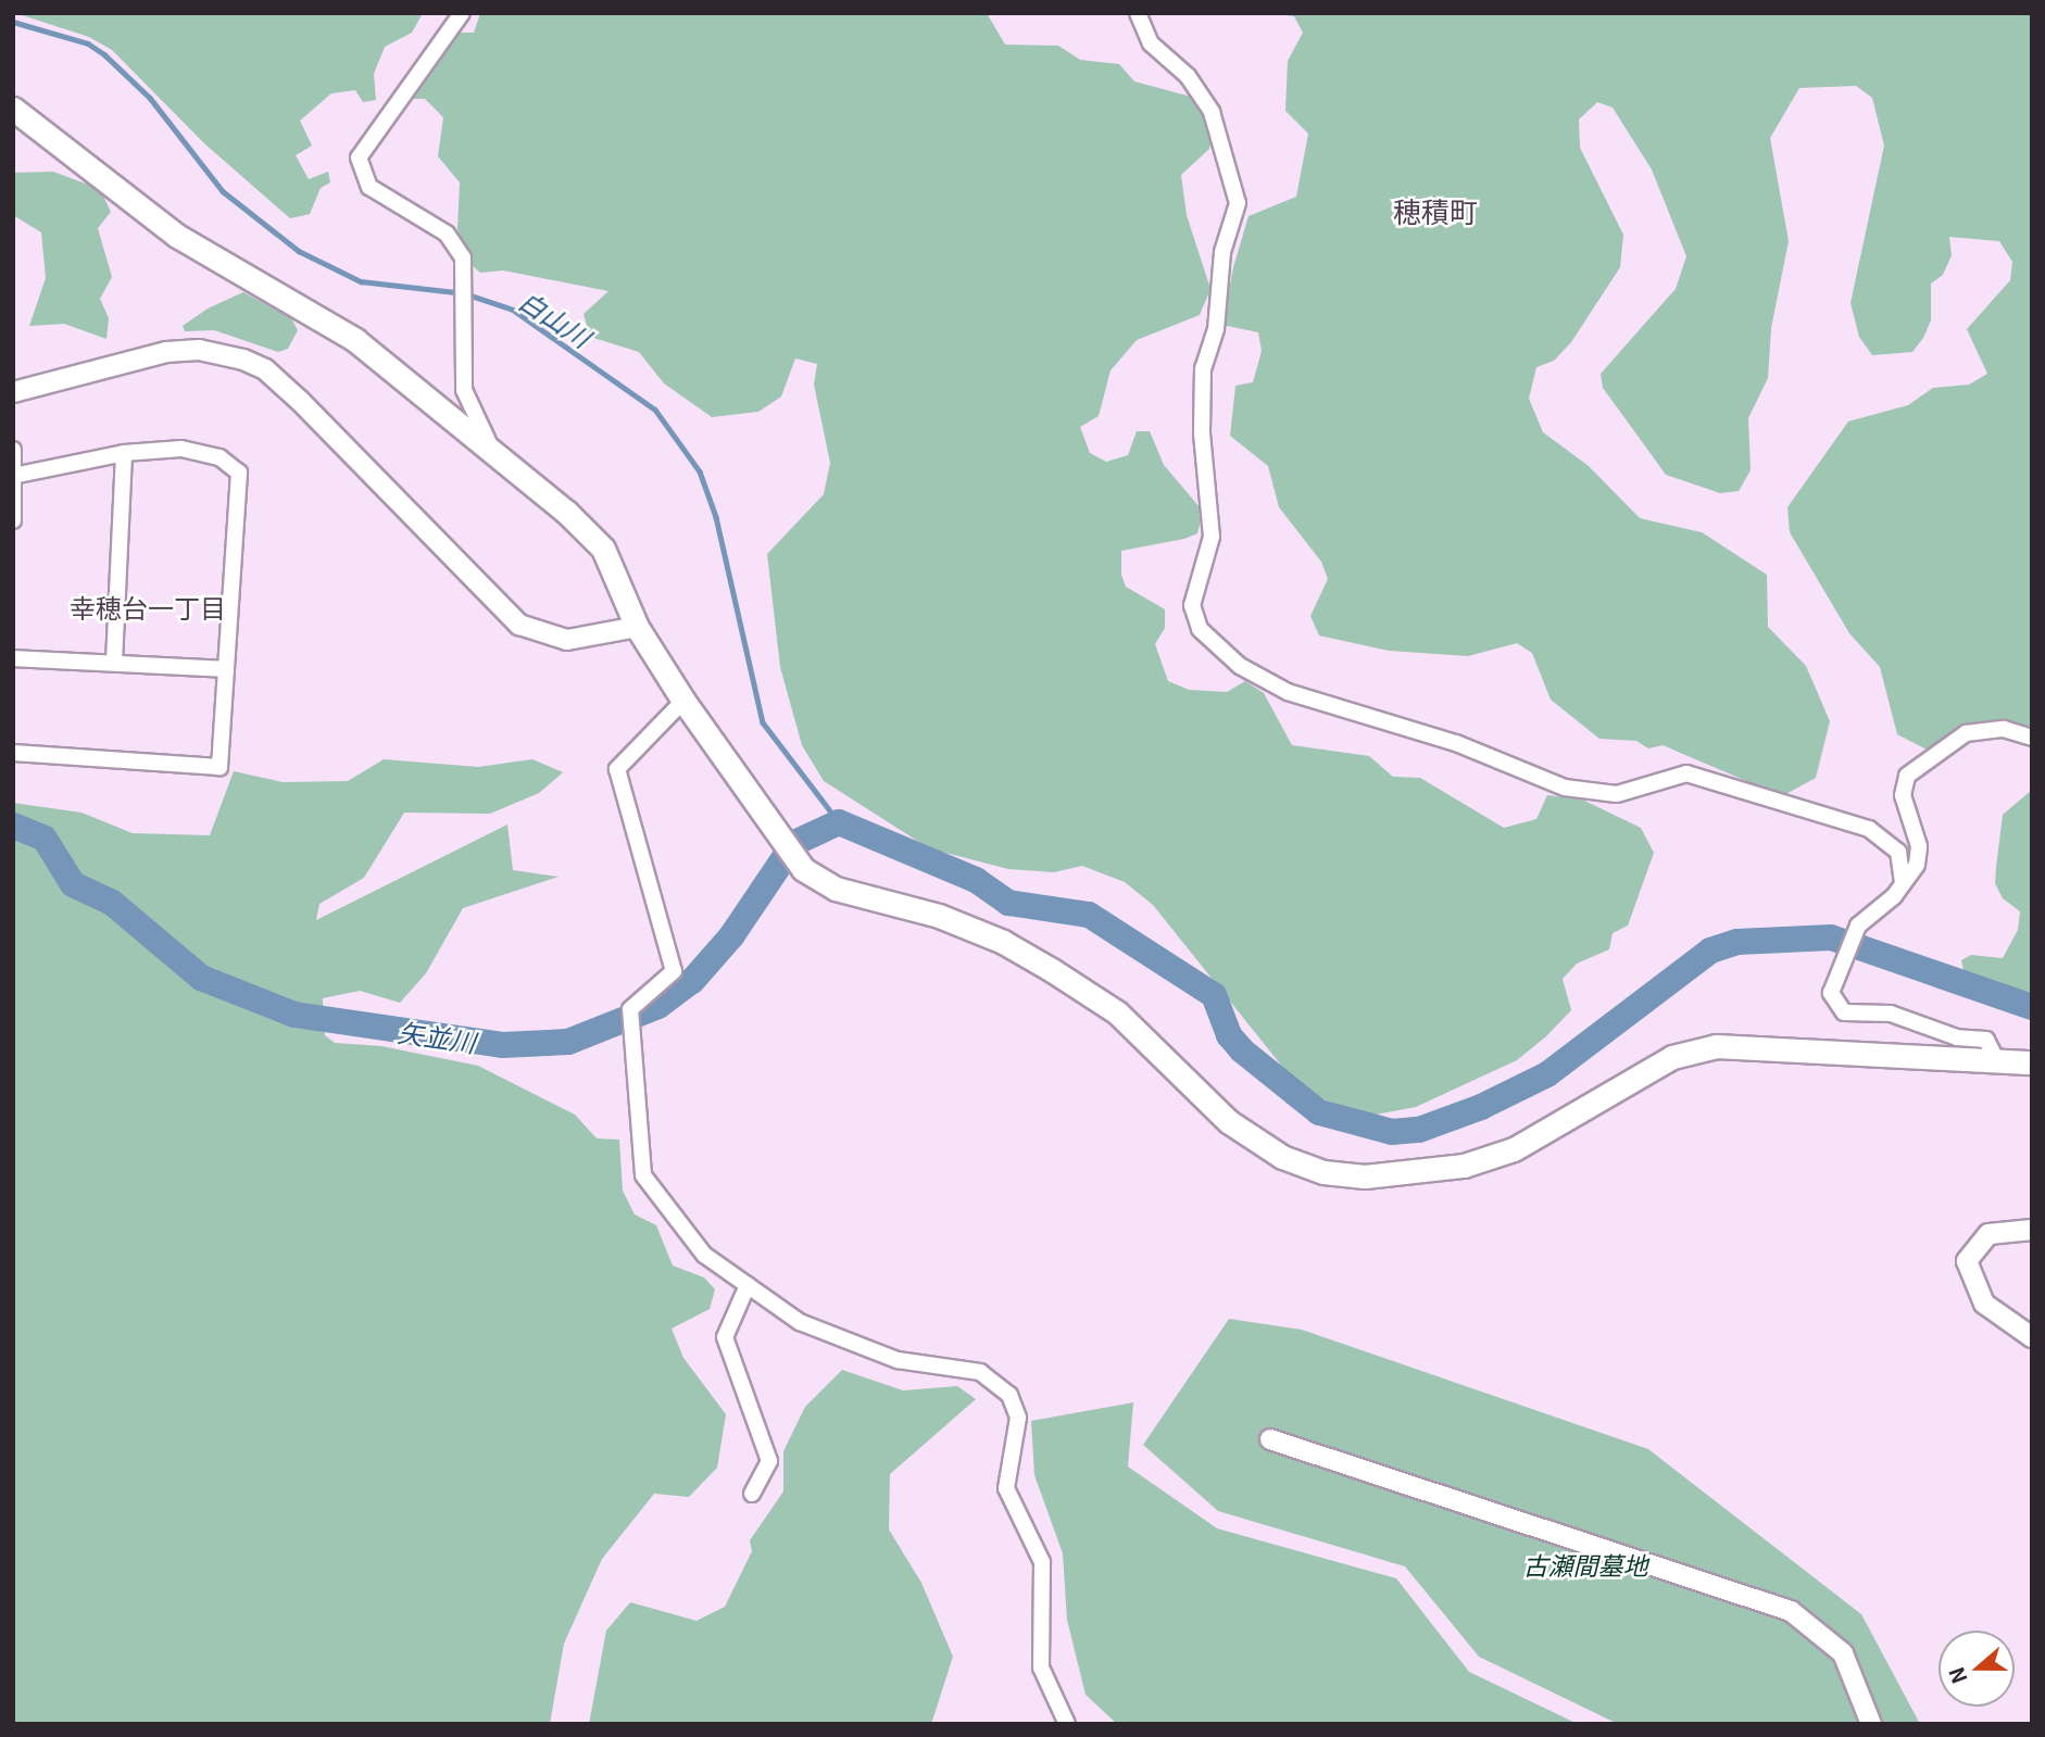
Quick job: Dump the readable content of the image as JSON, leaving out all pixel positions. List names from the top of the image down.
{
  "districts": ["穂積町", "幸穂台一丁目"],
  "water": ["白山川", "矢並川"],
  "parks": ["古瀬間墓地"],
  "north": "left"
}
